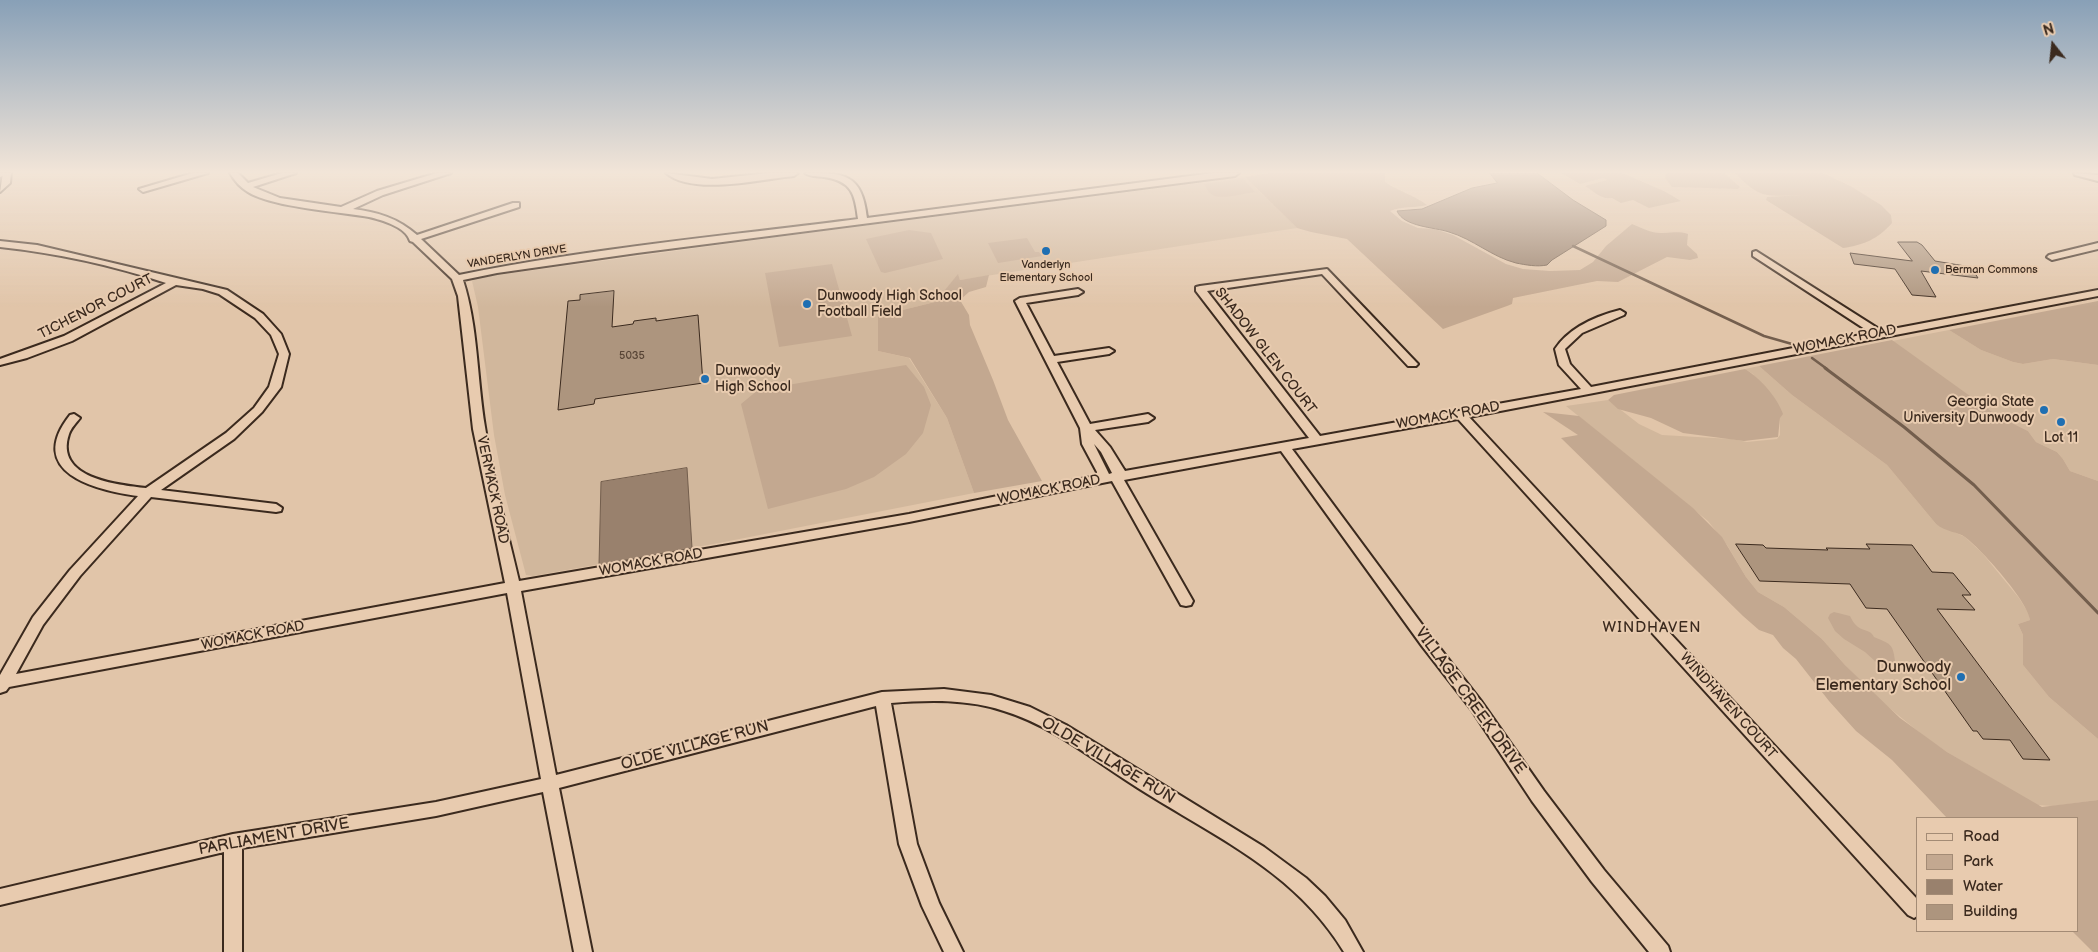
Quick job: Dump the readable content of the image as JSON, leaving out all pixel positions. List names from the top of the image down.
{
  "streets": {
    "street": [
      "VANDERLYN DRIVE",
      "TICHENOR COURT",
      "WOMACK ROAD",
      "SHADOW GLEN COURT",
      "VERMACK ROAD",
      "VILLAGE CREEK DRIVE",
      "WINDHAVEN COURT",
      "OLDE VILLAGE RUN",
      "PARLIAMENT DRIVE"
    ]
  },
  "crossings": [
    ["VANDERLYN DRIVE", "VERMACK ROAD"],
    ["WOMACK ROAD", "SHADOW GLEN COURT"],
    ["WOMACK ROAD", "VERMACK ROAD"],
    ["WOMACK ROAD", "VILLAGE CREEK DRIVE"],
    ["WOMACK ROAD", "WINDHAVEN COURT"],
    ["VERMACK ROAD", "OLDE VILLAGE RUN"],
    ["VERMACK ROAD", "PARLIAMENT DRIVE"],
    ["OLDE VILLAGE RUN", "PARLIAMENT DRIVE"]
  ],
  "districts": ["WINDHAVEN"],
  "places": [
    "Vanderlyn Elementary School",
    "Berman Commons",
    "Dunwoody High School Football Field",
    "Dunwoody High School",
    "Georgia State University Dunwoody",
    "Lot 11",
    "Dunwoody Elementary School"
  ],
  "house_numbers": ["5035"],
  "legend": [
    "Road",
    "Park",
    "Water",
    "Building"
  ],
  "north": "top"
}
